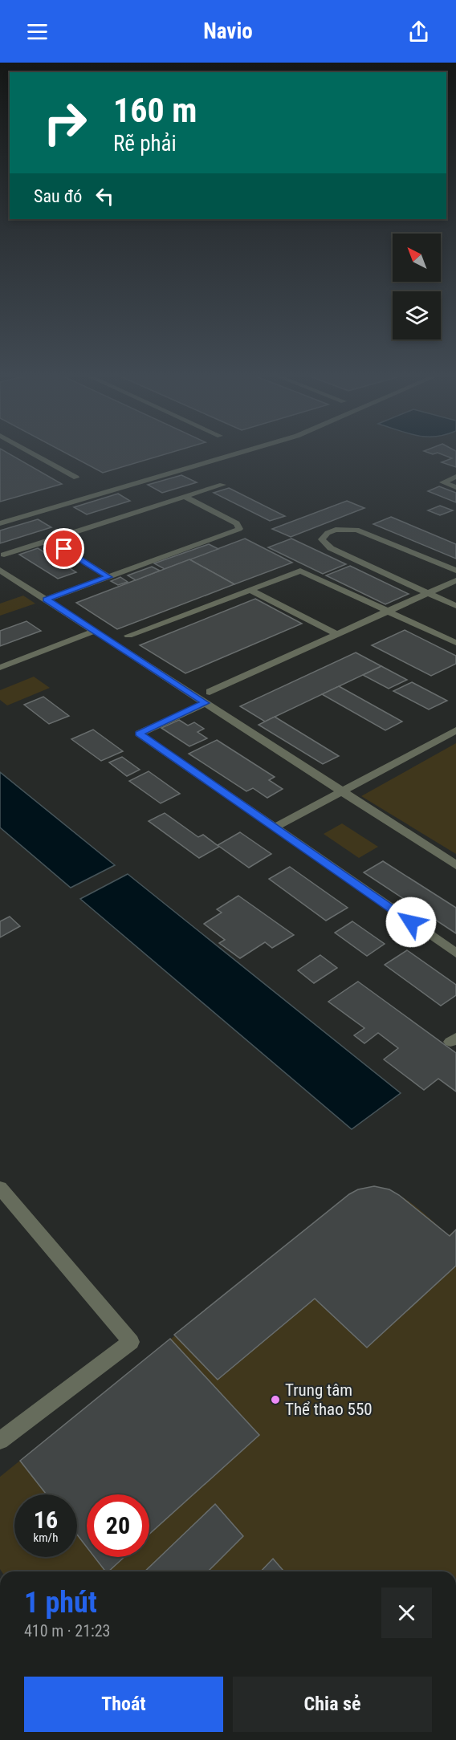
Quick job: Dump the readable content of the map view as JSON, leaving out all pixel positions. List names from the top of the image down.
{
  "places": ["Trung tâm Thể thao 550"],
  "north": "top left",
  "page": {
    "header": "Navio",
    "turn": ["160 m", "Rẽ phải"],
    "then": "Sau đó",
    "speed": "16 km/h",
    "limit": "20",
    "heading": ["1 phút", "410 m · 21:23"],
    "buttons": ["Thoát", "Chia sẻ"]
  }
}
